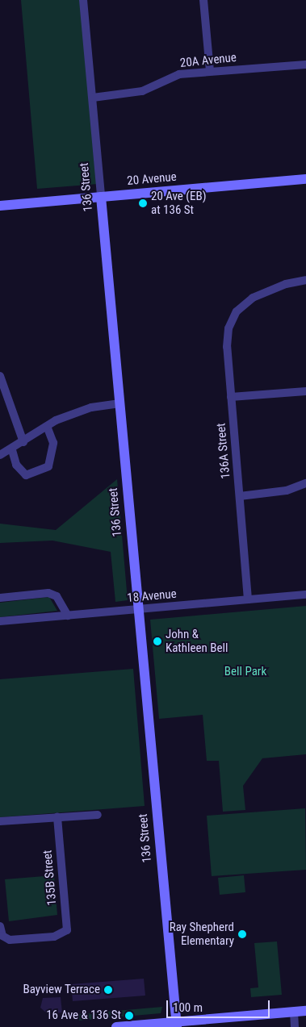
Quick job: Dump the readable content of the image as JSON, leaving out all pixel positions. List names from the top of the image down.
{
  "streets": {
    "street": [
      "20A Avenue",
      "20 Avenue",
      "136 Street",
      "136A Street",
      "18 Avenue",
      "135B Street"
    ]
  },
  "crossings": [
    ["20A Avenue", "136 Street"],
    ["20 Avenue", "136 Street"],
    ["136 Street", "18 Avenue"],
    ["136A Street", "18 Avenue"]
  ],
  "parks": ["Bell Park"],
  "places": [
    "20 Ave (EB) at 136 St",
    "John & Kathleen Bell",
    "Ray Shepherd Elementary",
    "Bayview Terrace",
    "16 Ave & 136 St"
  ],
  "scale_bar": "100 m"
}
